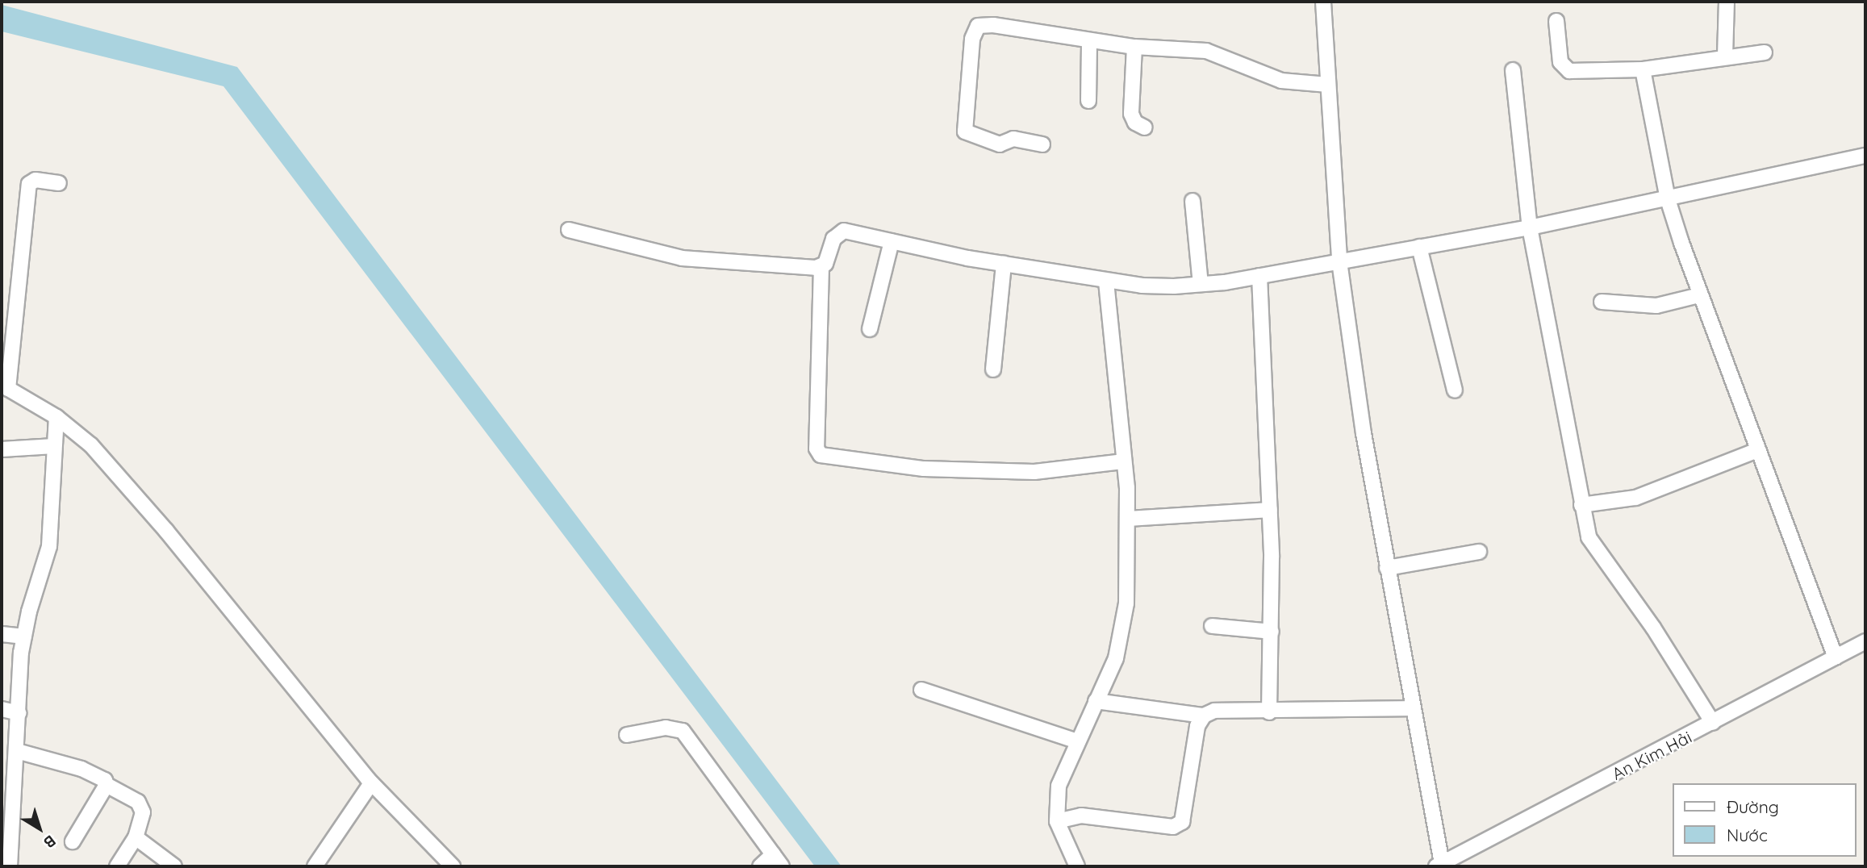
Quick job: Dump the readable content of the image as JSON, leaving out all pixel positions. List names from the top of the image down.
{
  "streets": {
    "street": ["An Kim Hải"]
  },
  "legend": ["Đường", "Nước"],
  "north": "bottom right"
}
